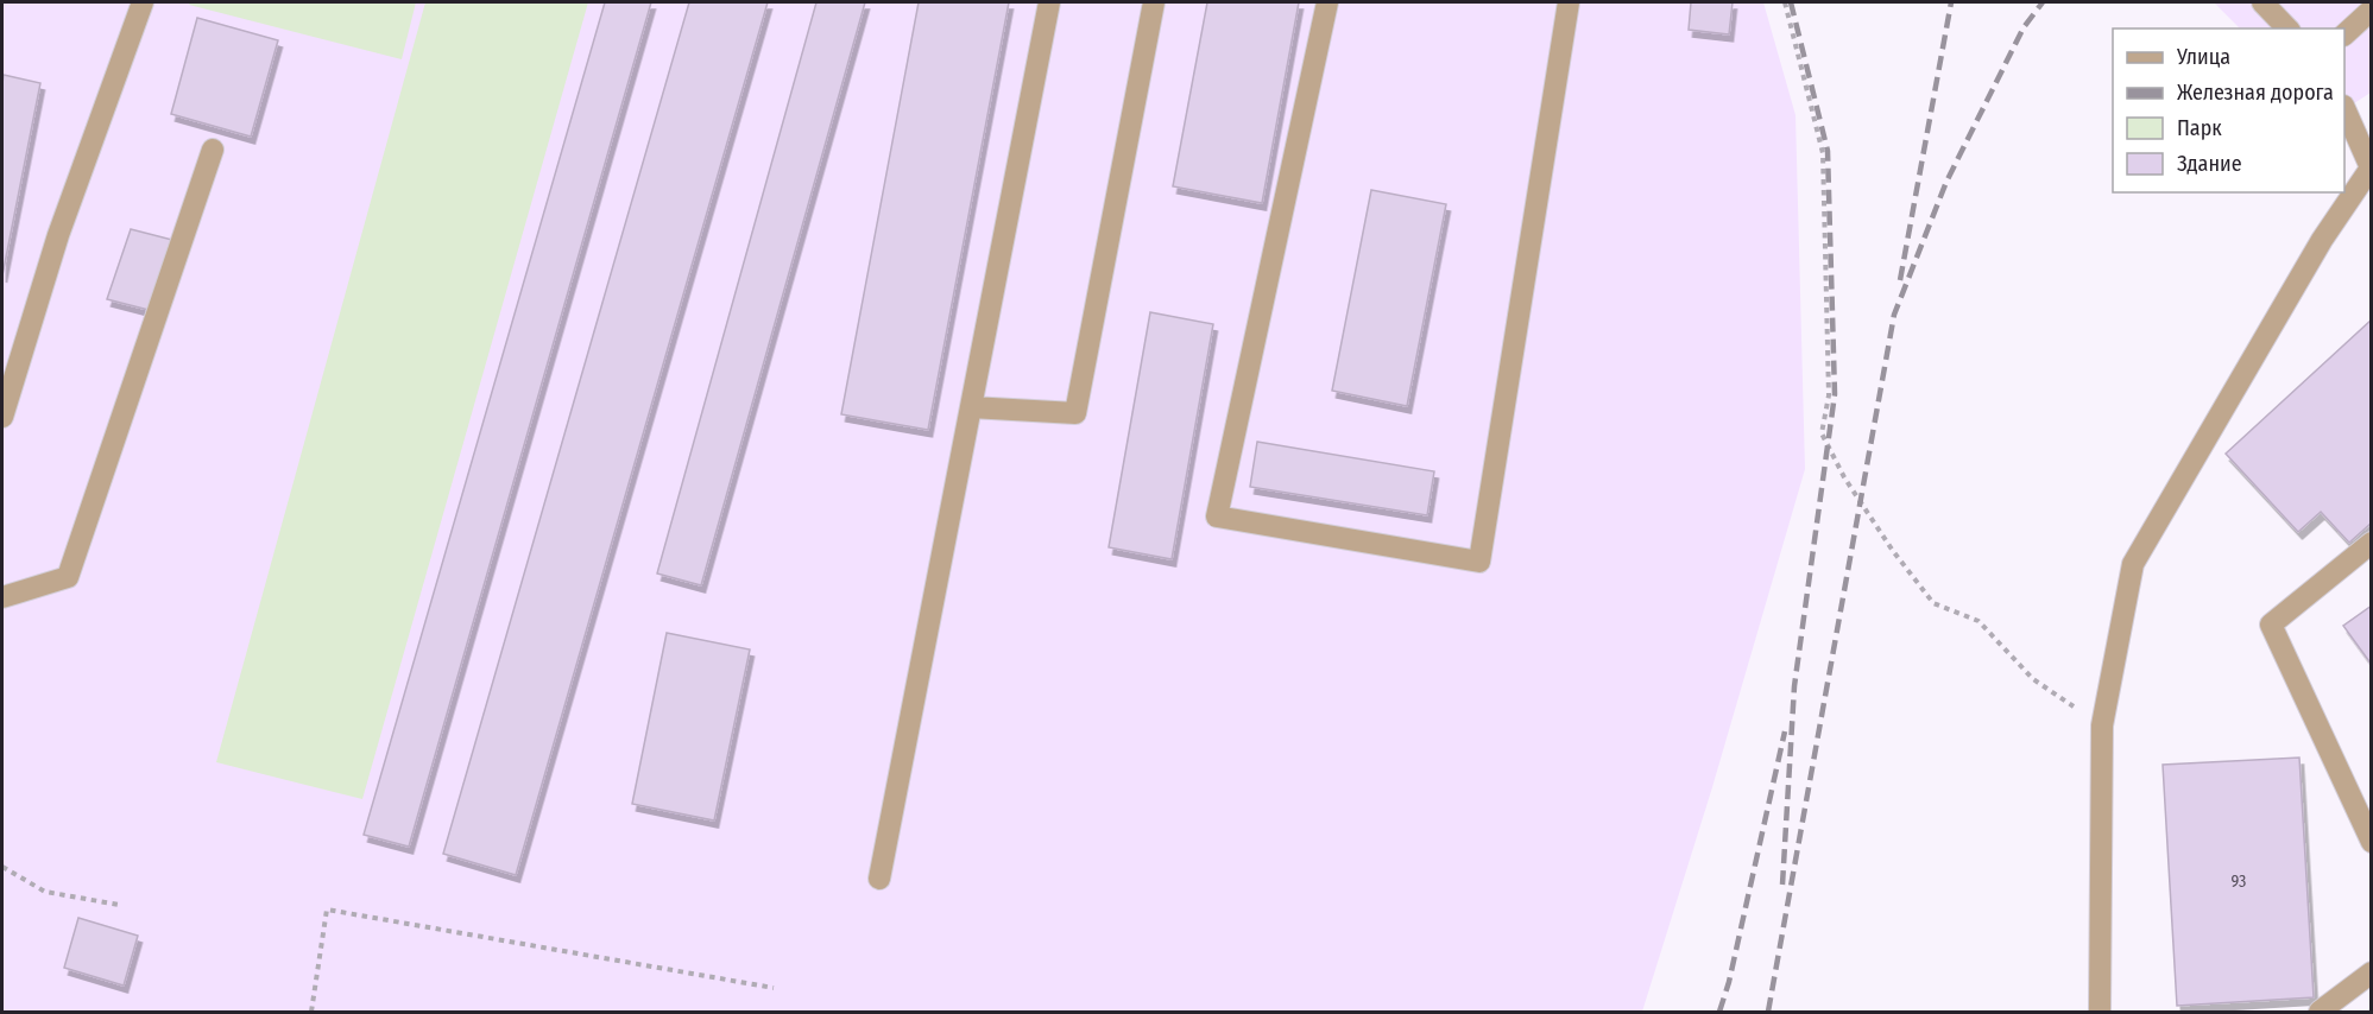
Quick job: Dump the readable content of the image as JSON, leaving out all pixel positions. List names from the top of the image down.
{
  "house_numbers": ["93"],
  "legend": [
    "Улица",
    "Железная дорога",
    "Парк",
    "Здание"
  ]
}
